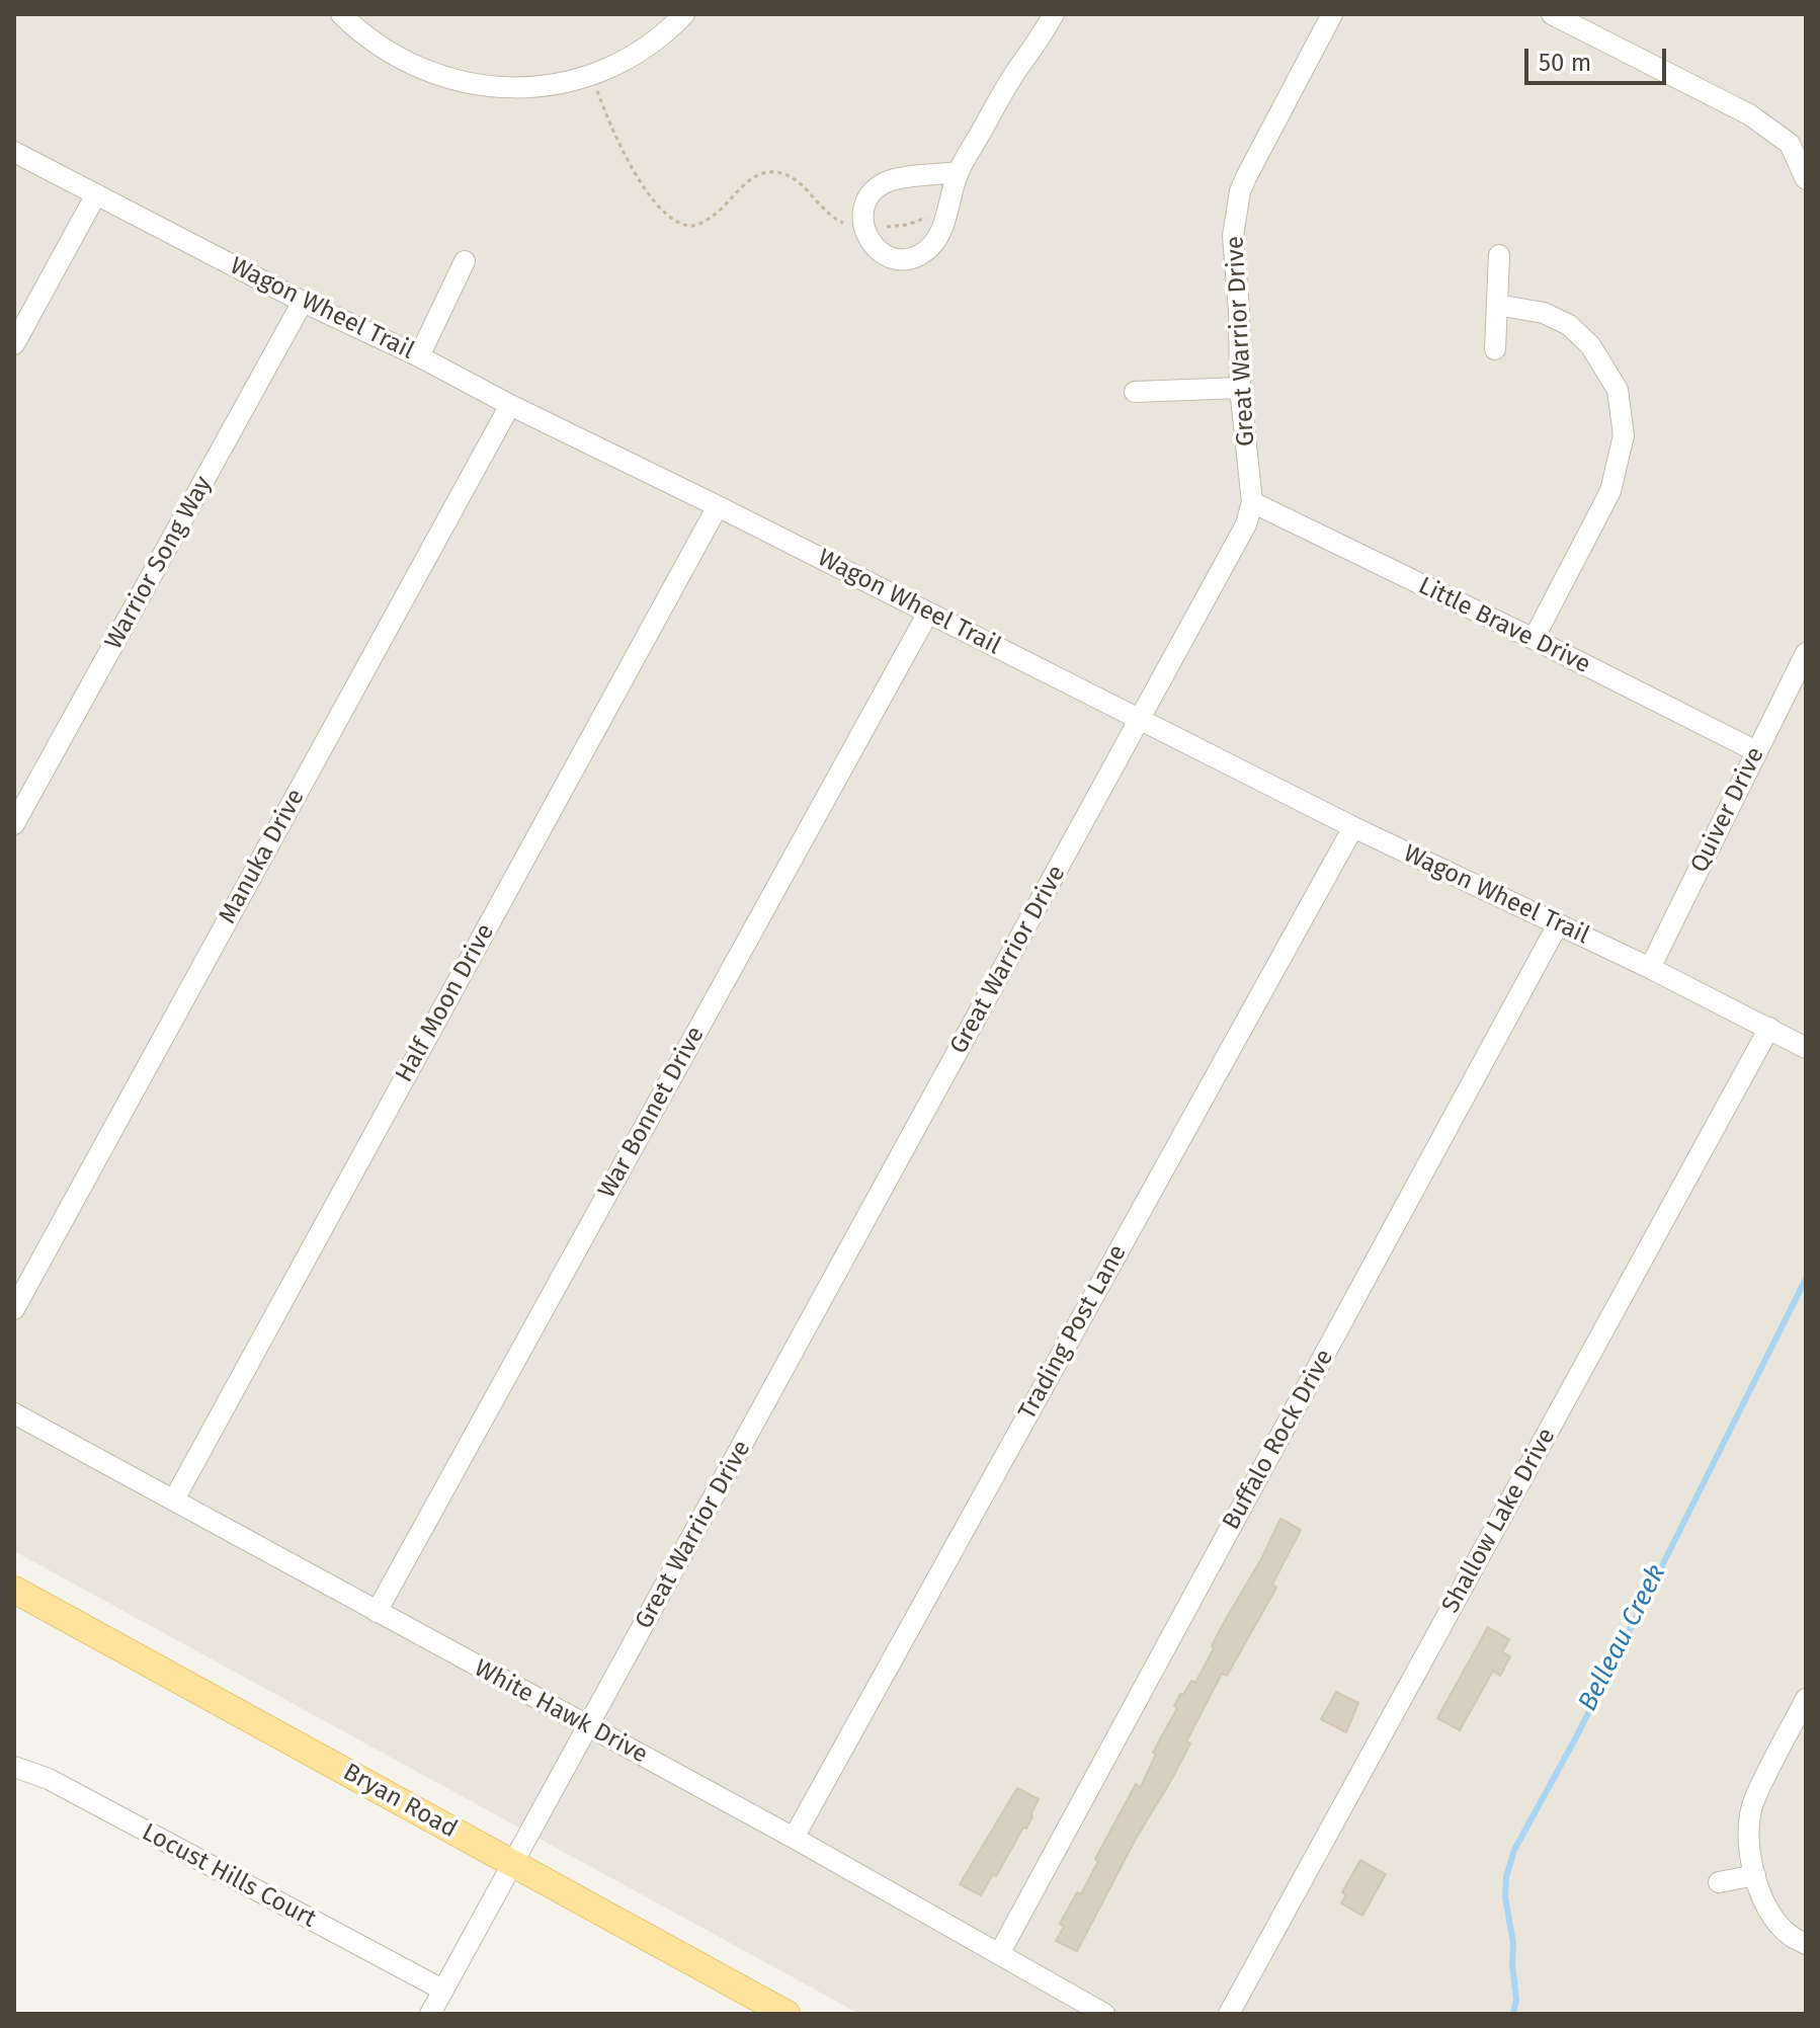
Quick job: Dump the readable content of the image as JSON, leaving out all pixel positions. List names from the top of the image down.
{
  "streets": {
    "main road": ["Bryan Road"],
    "street": [
      "Wagon Wheel Trail",
      "Great Warrior Drive",
      "Warrior Song Way",
      "Little Brave Drive",
      "Quiver Drive",
      "Manuka Drive",
      "Half Moon Drive",
      "War Bonnet Drive",
      "Trading Post Lane",
      "Buffalo Rock Drive",
      "Shallow Lake Drive",
      "White Hawk Drive",
      "Locust Hills Court"
    ]
  },
  "crossings": [
    ["Wagon Wheel Trail", "Great Warrior Drive"],
    ["Wagon Wheel Trail", "Warrior Song Way"],
    ["Wagon Wheel Trail", "Quiver Drive"],
    ["Wagon Wheel Trail", "Manuka Drive"],
    ["Wagon Wheel Trail", "Half Moon Drive"],
    ["Wagon Wheel Trail", "War Bonnet Drive"],
    ["Wagon Wheel Trail", "Trading Post Lane"],
    ["Wagon Wheel Trail", "Buffalo Rock Drive"],
    ["Wagon Wheel Trail", "Shallow Lake Drive"],
    ["Great Warrior Drive", "Little Brave Drive"],
    ["Great Warrior Drive", "White Hawk Drive"],
    ["Great Warrior Drive", "Bryan Road"],
    ["Great Warrior Drive", "Locust Hills Court"],
    ["Little Brave Drive", "Quiver Drive"],
    ["Half Moon Drive", "White Hawk Drive"],
    ["War Bonnet Drive", "White Hawk Drive"],
    ["Trading Post Lane", "White Hawk Drive"],
    ["Buffalo Rock Drive", "White Hawk Drive"]
  ],
  "water": ["Belleau Creek"],
  "scale_bar": "50 m"
}
